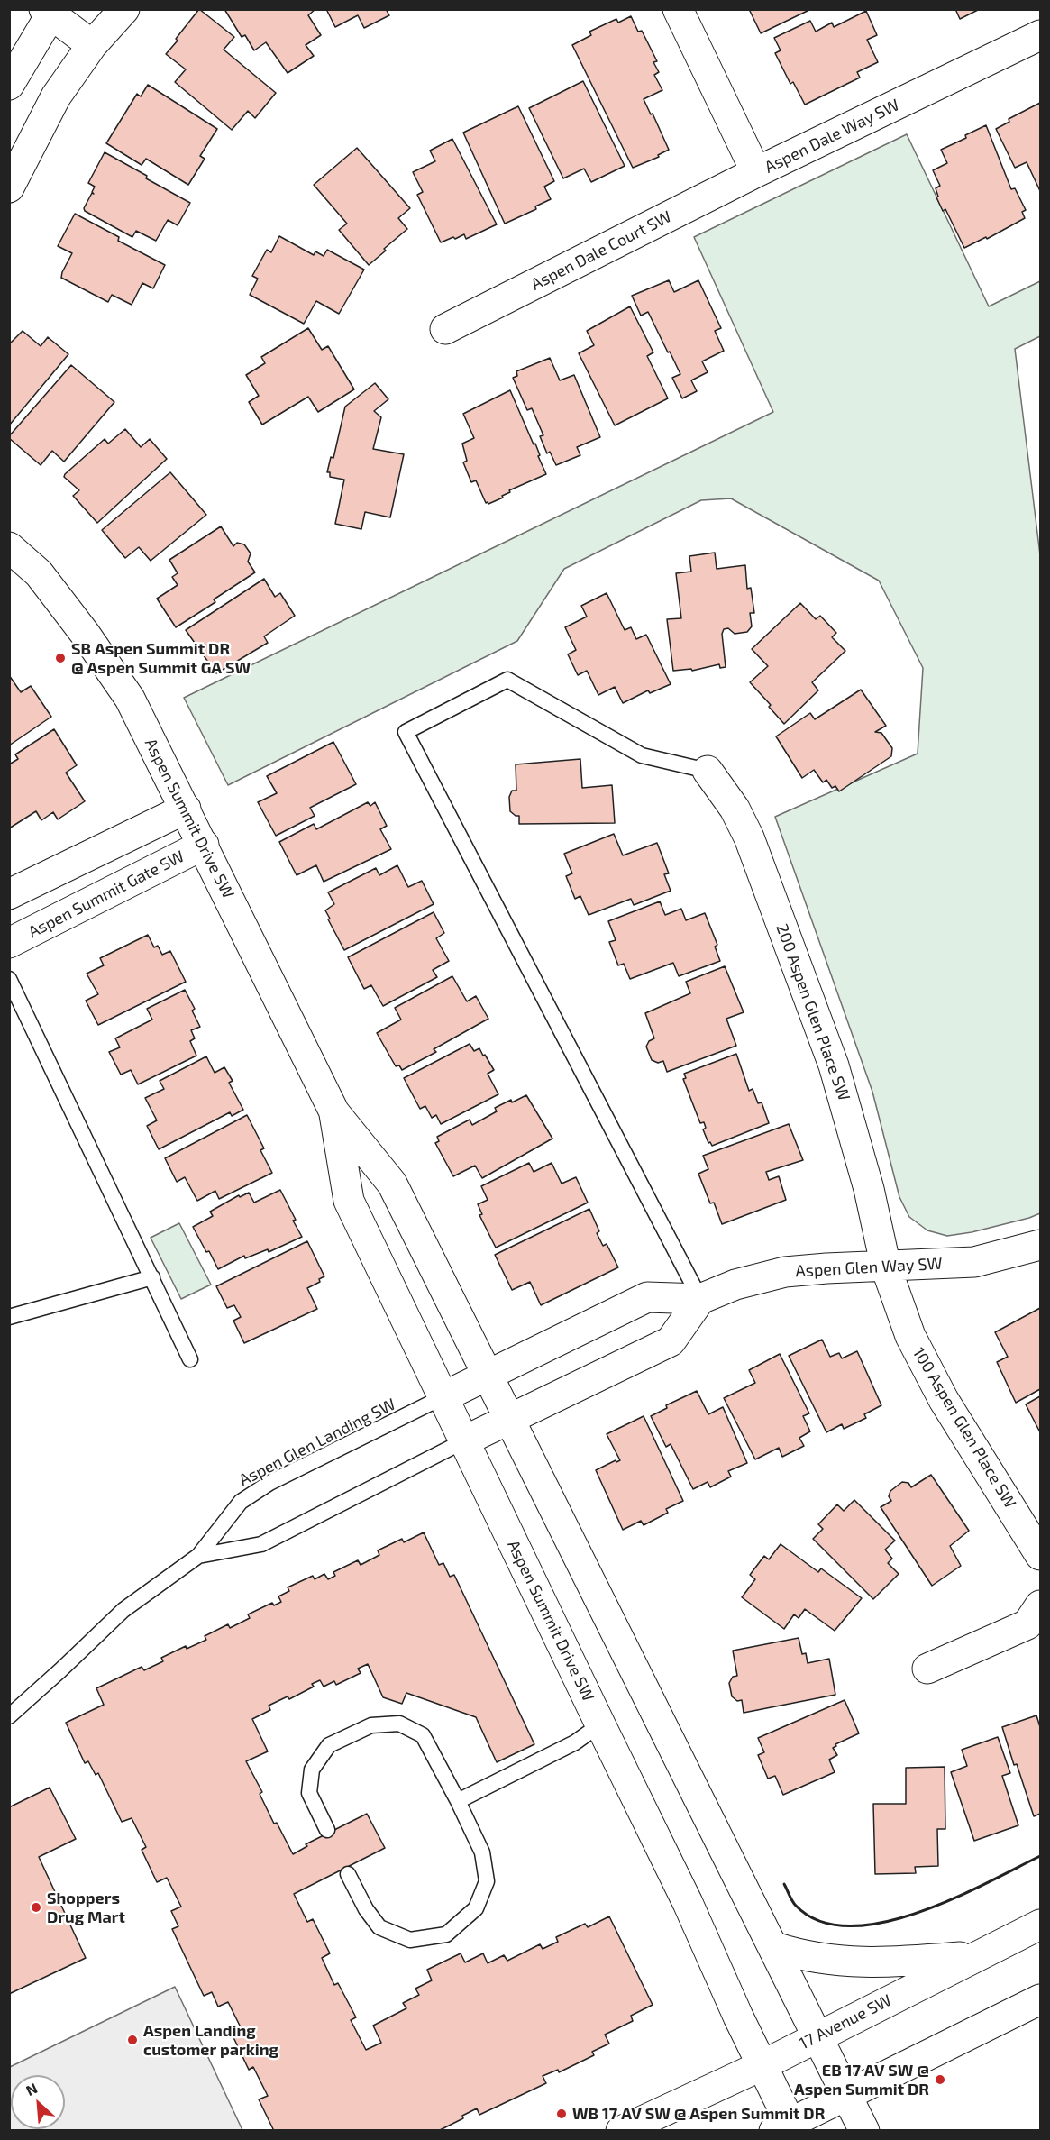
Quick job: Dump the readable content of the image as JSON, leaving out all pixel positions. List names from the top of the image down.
{
  "streets": {
    "street": [
      "Aspen Dale Way SW",
      "Aspen Dale Court SW",
      "Aspen Summit Drive SW",
      "Aspen Summit Gate SW",
      "200 Aspen Glen Place SW",
      "Aspen Glen Way SW",
      "100 Aspen Glen Place SW",
      "17 Avenue SW"
    ],
    "lane": ["Aspen Glen Landing SW"]
  },
  "crossings": [
    ["Aspen Dale Way SW", "Aspen Dale Court SW"],
    ["Aspen Summit Drive SW", "Aspen Summit Gate SW"],
    ["Aspen Summit Drive SW", "Aspen Glen Way SW"],
    ["Aspen Summit Drive SW", "Aspen Glen Landing SW"],
    ["Aspen Summit Drive SW", "17 Avenue SW"],
    ["200 Aspen Glen Place SW", "Aspen Glen Way SW"],
    ["200 Aspen Glen Place SW", "100 Aspen Glen Place SW"],
    ["Aspen Glen Way SW", "100 Aspen Glen Place SW"],
    ["Aspen Glen Way SW", "Aspen Glen Landing SW"]
  ],
  "places": [
    "SB Aspen Summit DR @ Aspen Summit GA SW",
    "Shoppers Drug Mart",
    "Aspen Landing customer parking",
    "EB 17 AV SW @ Aspen Summit DR",
    "WB 17 AV SW @ Aspen Summit DR"
  ],
  "north": "top left"
}
